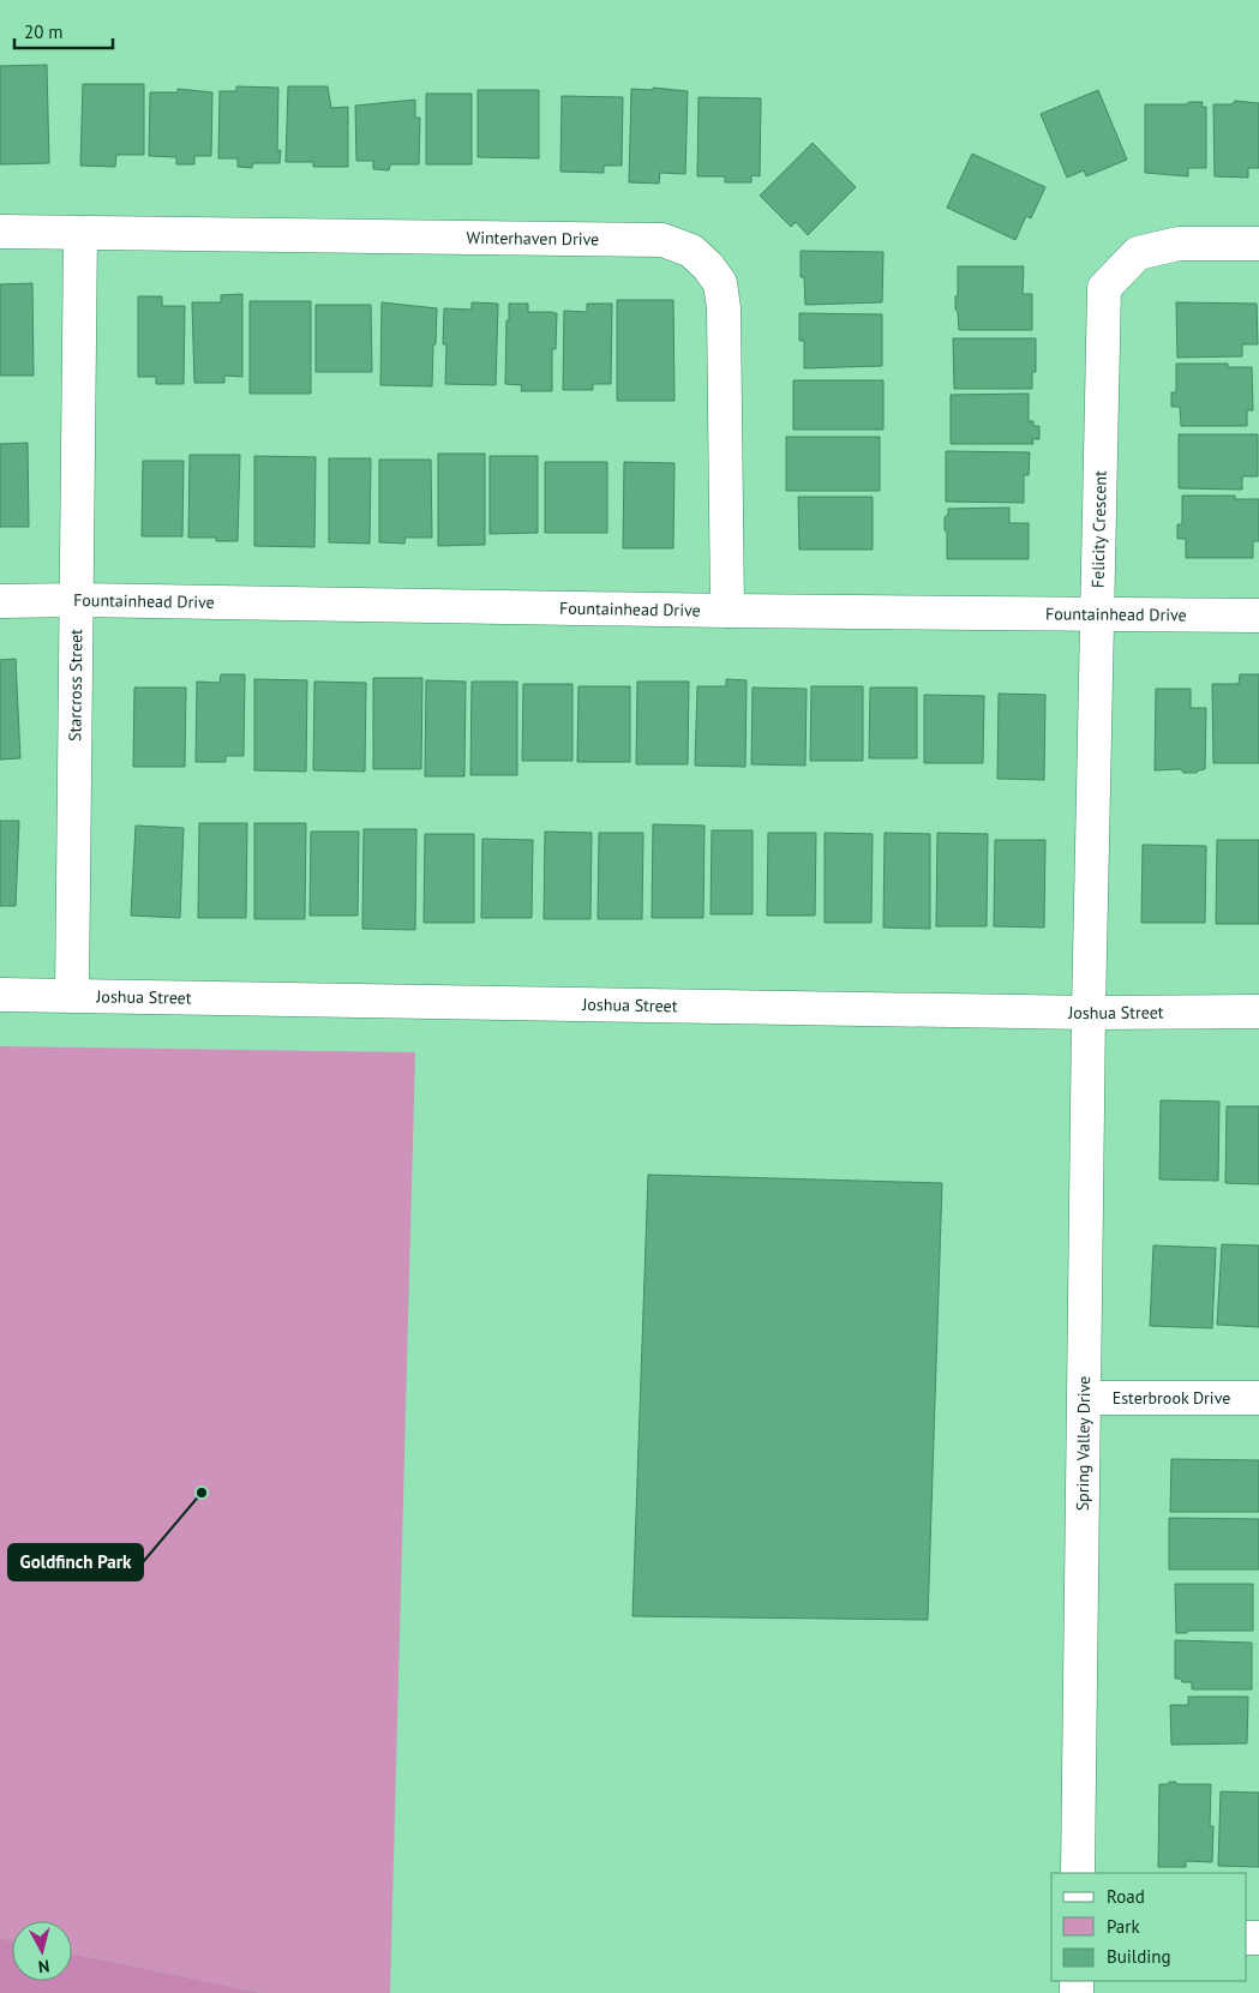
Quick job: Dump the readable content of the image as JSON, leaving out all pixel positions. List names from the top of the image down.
{
  "streets": {
    "street": [
      "Winterhaven Drive",
      "Felicity Crescent",
      "Fountainhead Drive",
      "Starcross Street",
      "Joshua Street",
      "Esterbrook Drive",
      "Spring Valley Drive"
    ]
  },
  "crossings": [
    ["Winterhaven Drive", "Fountainhead Drive"],
    ["Winterhaven Drive", "Starcross Street"],
    ["Felicity Crescent", "Fountainhead Drive"],
    ["Felicity Crescent", "Joshua Street"],
    ["Felicity Crescent", "Spring Valley Drive"],
    ["Fountainhead Drive", "Starcross Street"],
    ["Starcross Street", "Joshua Street"],
    ["Joshua Street", "Spring Valley Drive"],
    ["Esterbrook Drive", "Spring Valley Drive"]
  ],
  "places": ["Goldfinch Park"],
  "legend": ["Road", "Park", "Building"],
  "scale_bar": "20 m",
  "north": "bottom"
}
